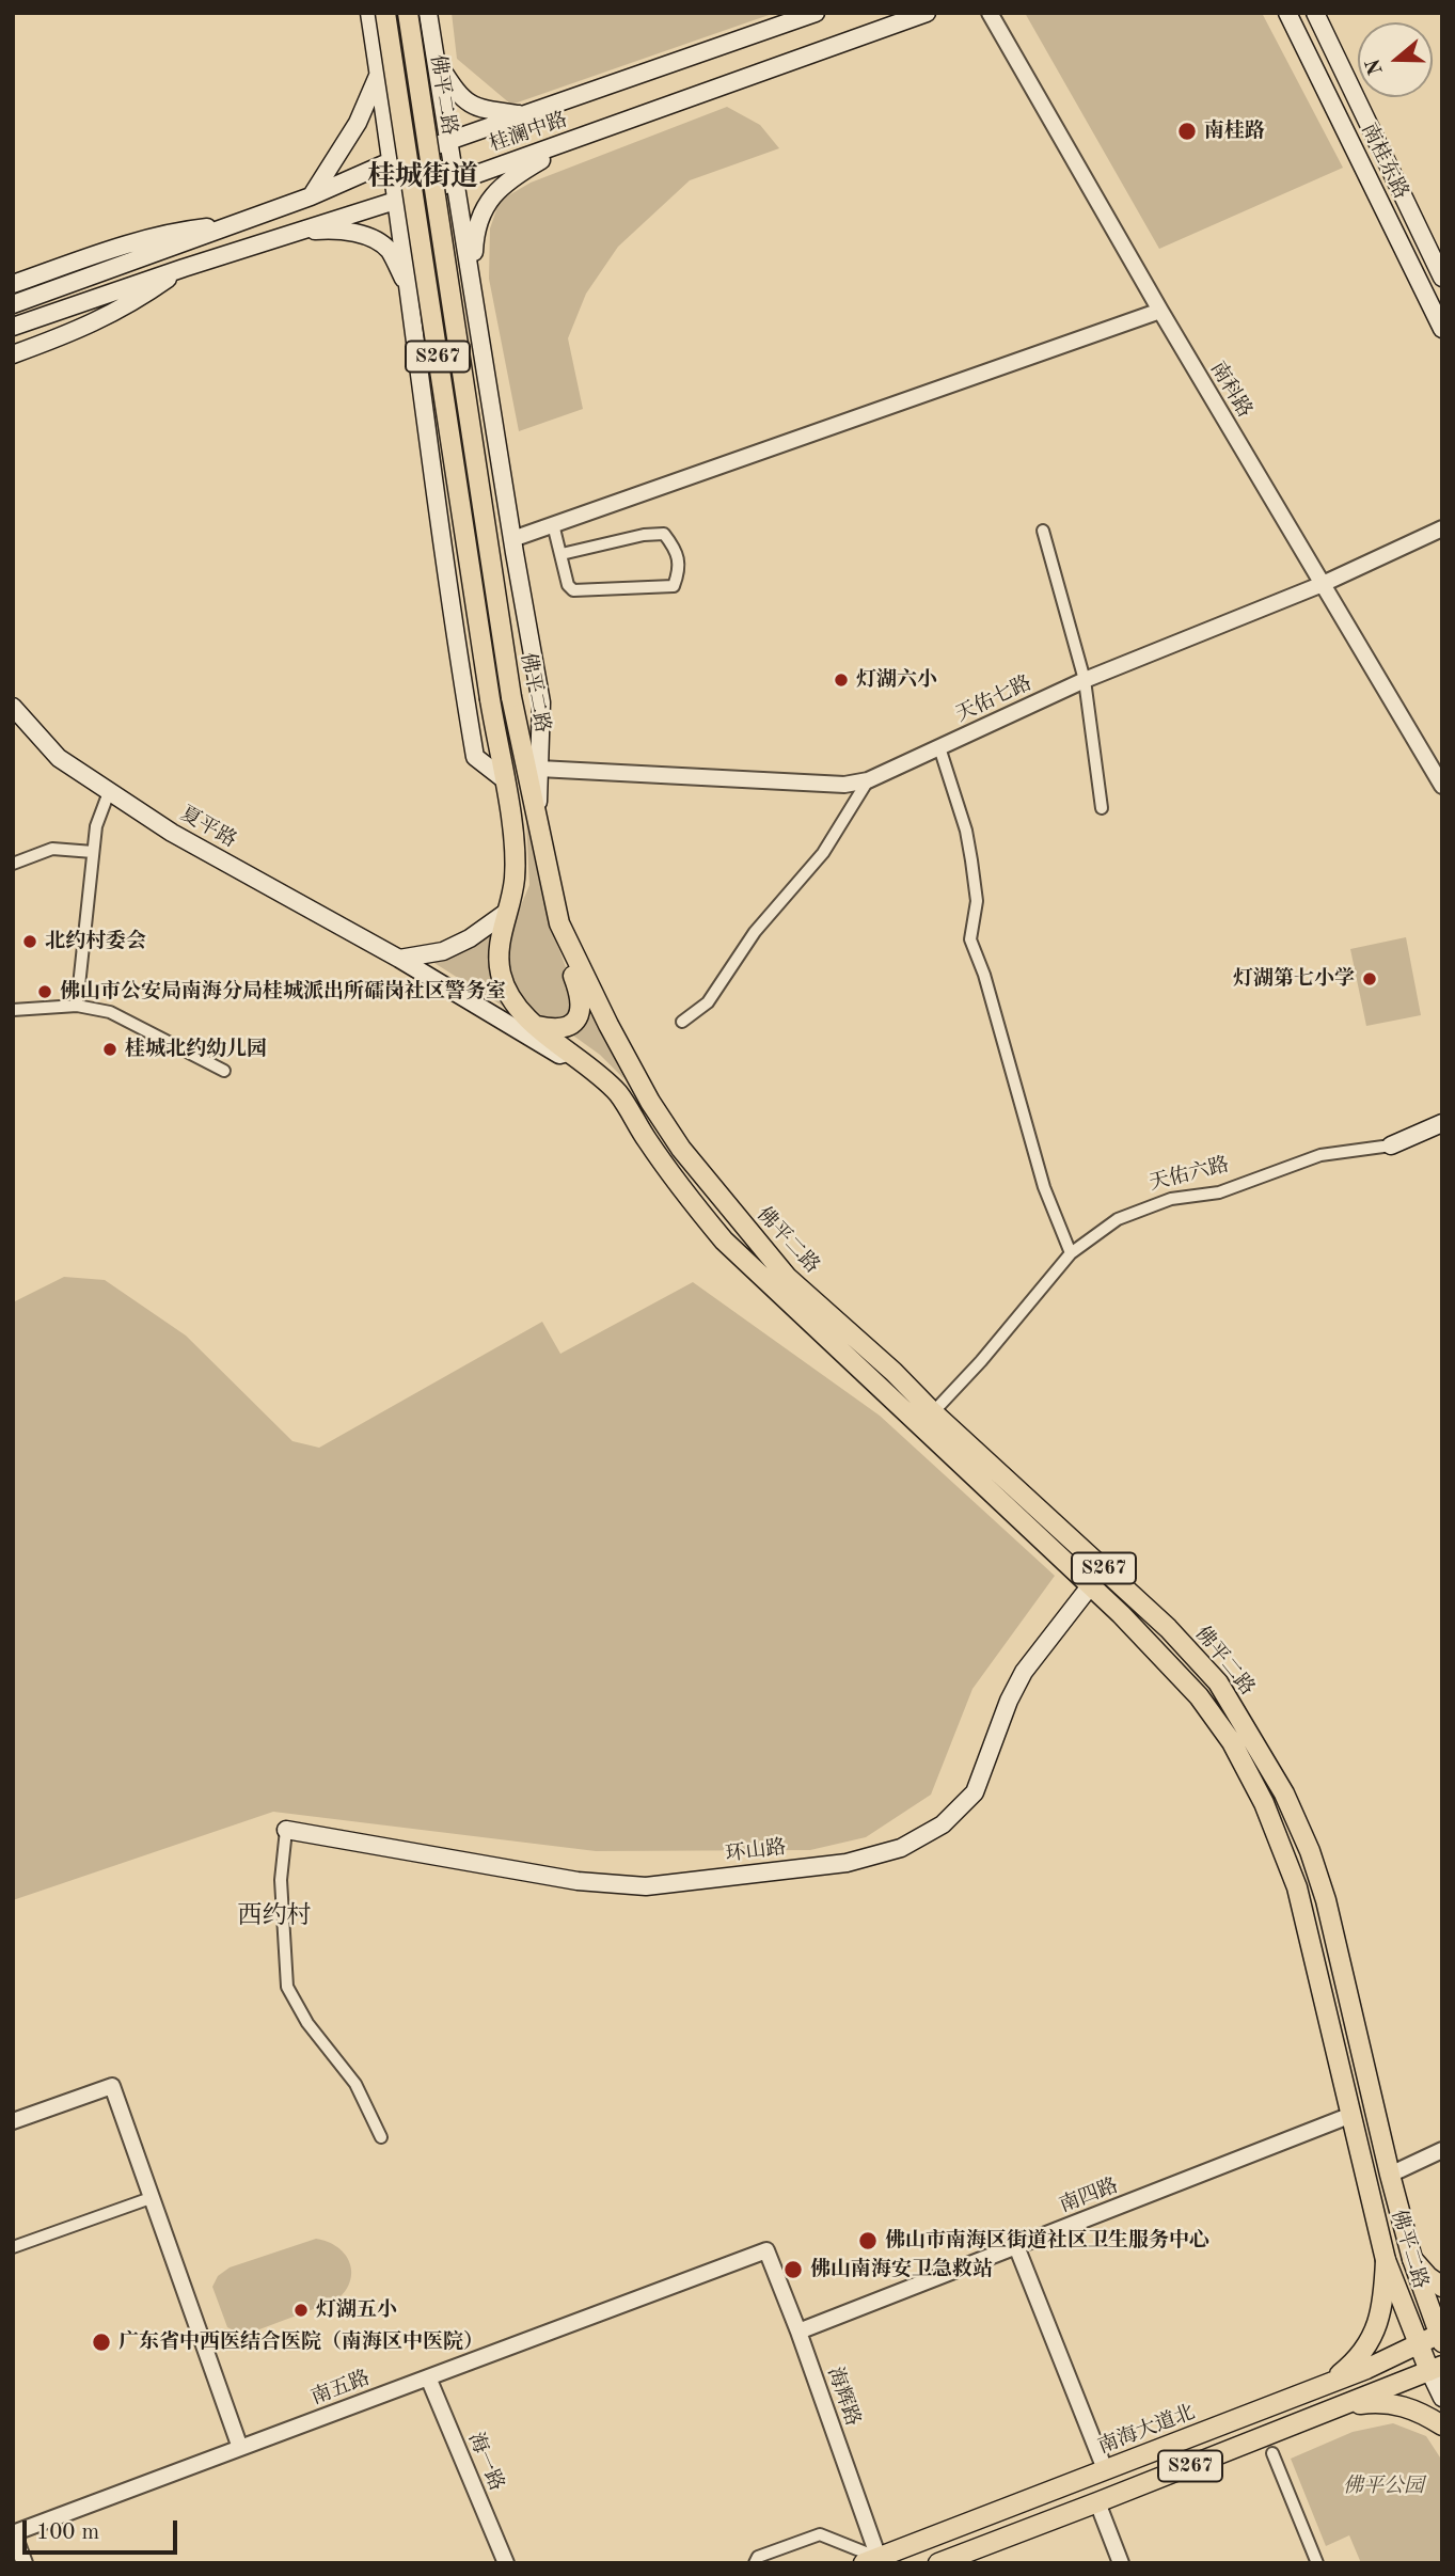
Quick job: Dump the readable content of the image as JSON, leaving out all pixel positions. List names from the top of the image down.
{
  "streets": {
    "main road": [
      "佛平二路",
      "桂澜中路",
      "南桂东路",
      "S267",
      "夏平路",
      "天佑六路",
      "环山路",
      "南海大道北"
    ],
    "street": [
      "南科路",
      "天佑七路",
      "南四路",
      "南五路",
      "海辉路",
      "海一路"
    ]
  },
  "crossings": [
    ["佛平二路", "S267"],
    ["佛平二路", "夏平路"],
    ["佛平二路", "天佑六路"],
    ["佛平二路", "环山路"],
    ["佛平二路", "南四路"],
    ["佛平二路", "南海大道北"],
    ["南科路", "天佑七路"],
    ["南四路", "海辉路"],
    ["南五路", "海辉路"],
    ["南五路", "海一路"],
    ["海辉路", "南海大道北"]
  ],
  "districts": ["桂城街道", "西约村"],
  "parks": ["佛平公园"],
  "places": [
    "南桂路",
    "灯湖六小",
    "北约村委会",
    "灯湖第七小学",
    "佛山市公安局南海分局桂城派出所礌岗社区警务室",
    "桂城北约幼儿园",
    "佛山市南海区街道社区卫生服务中心",
    "佛山南海安卫急救站",
    "灯湖五小",
    "广东省中西医结合医院（南海区中医院）"
  ],
  "scale_bar": "100 m",
  "north": "left"
}
